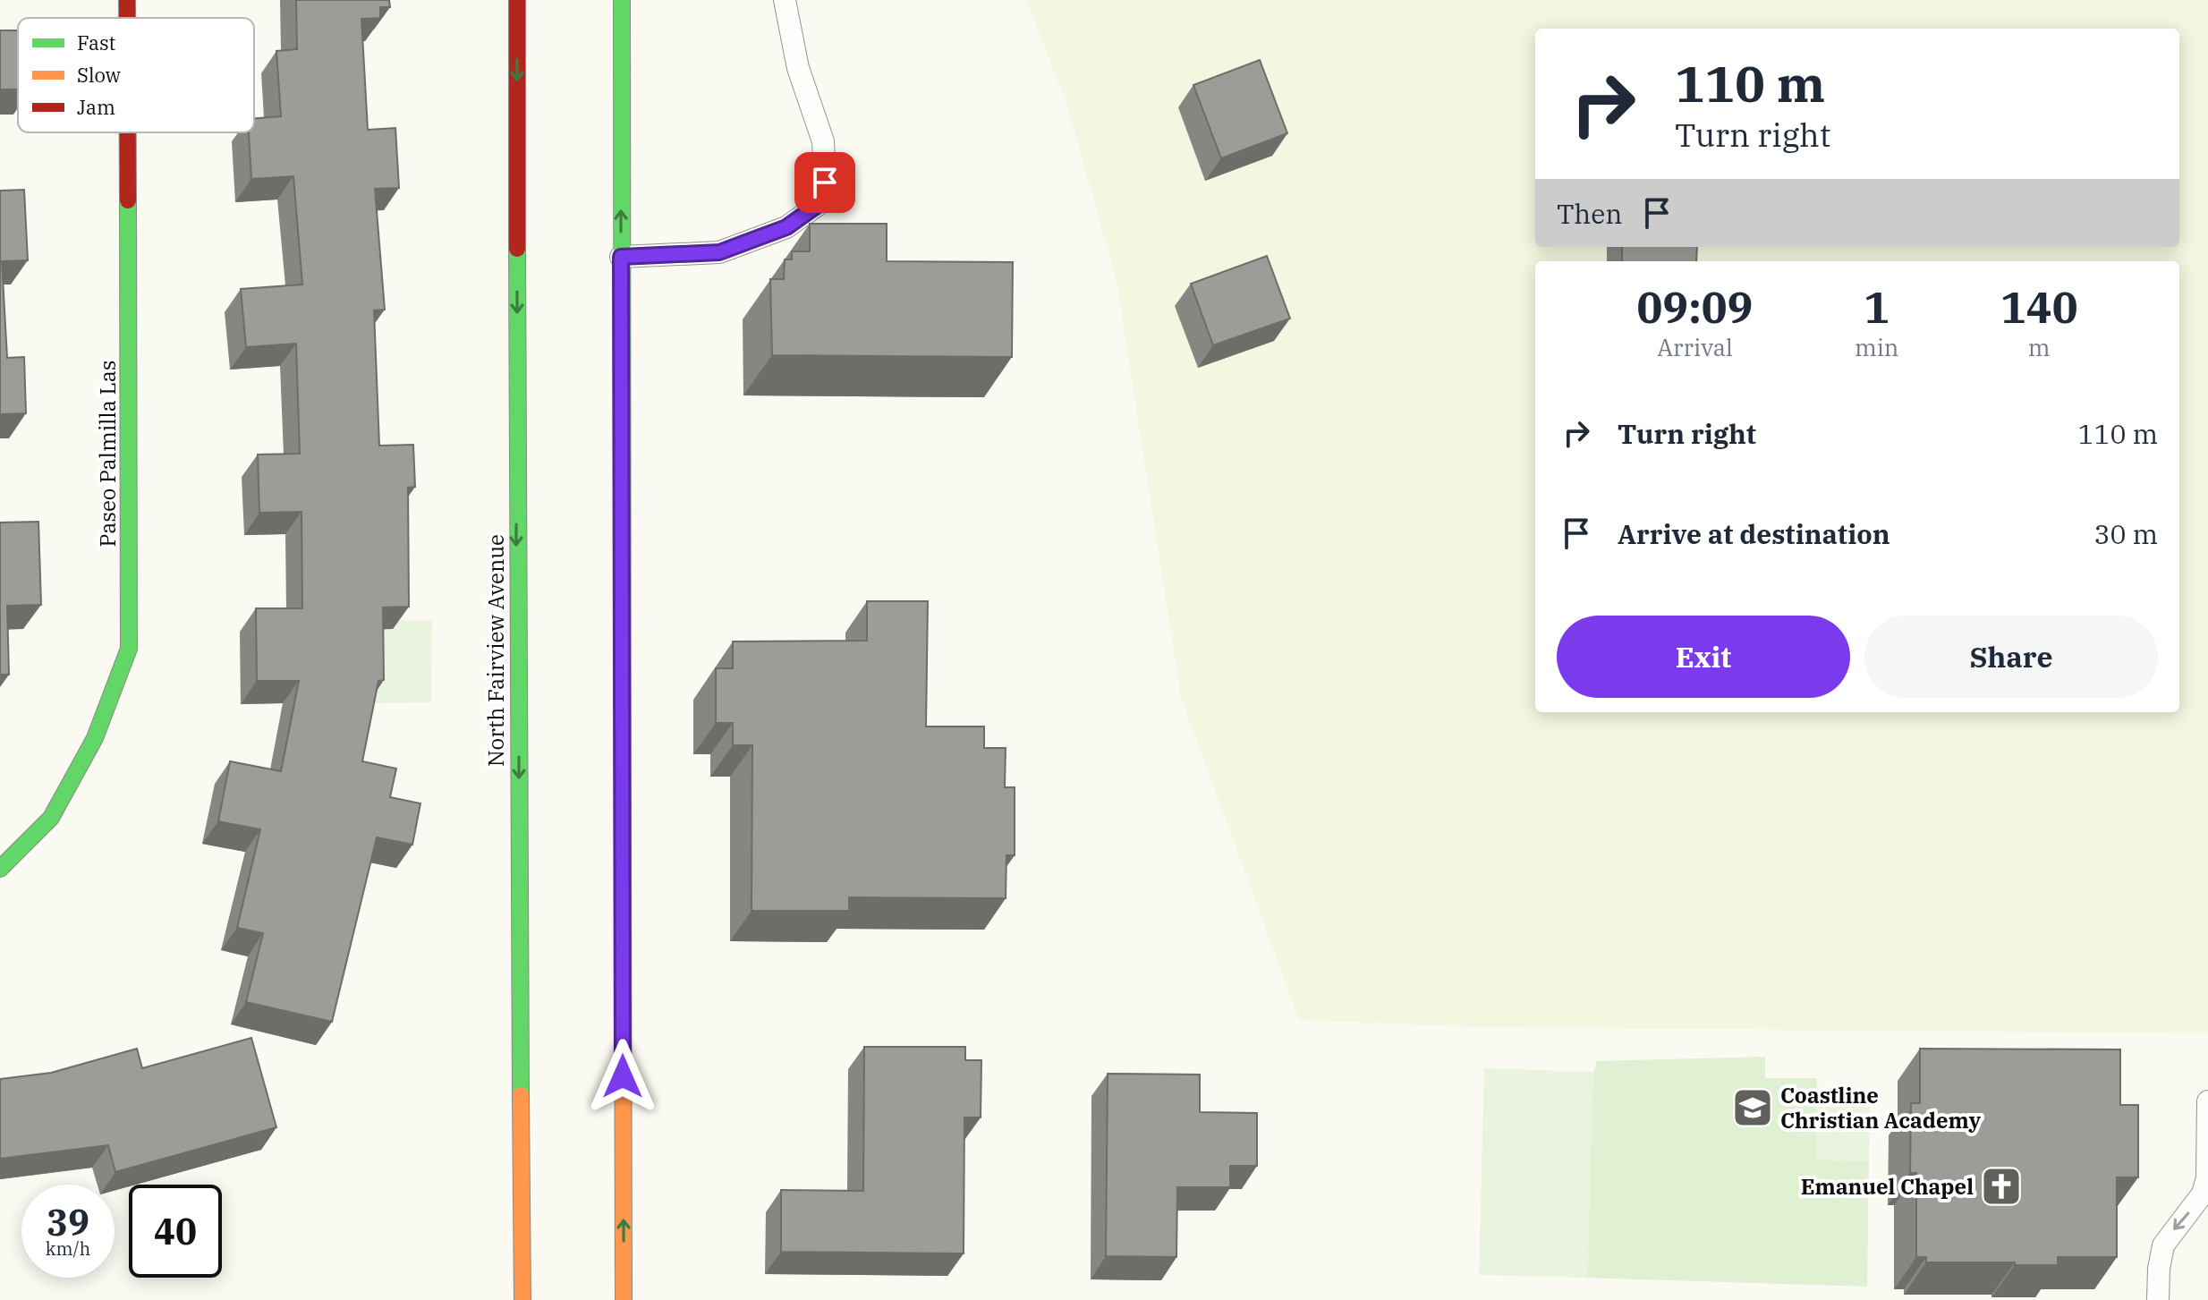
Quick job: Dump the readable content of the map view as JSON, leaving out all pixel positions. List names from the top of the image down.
{
  "streets": {
    "street": ["Paseo Palmilla Las", "North Fairview Avenue"]
  },
  "places": {
    "school or university": ["Coastline Christian Academy"],
    "church": ["Emanuel Chapel"]
  },
  "legend": ["Fast", "Slow", "Jam"],
  "page": {
    "turn": ["110 m", "Turn right"],
    "then": "Then",
    "eta": [
      "09:09",
      "Arrival",
      "1",
      "min",
      "140",
      "m"
    ],
    "list": [
      {
        "name": "Turn right",
        "value": "110 m"
      },
      {
        "name": "Arrive at destination",
        "value": "30 m"
      }
    ],
    "buttons": ["Exit", "Share"],
    "speed": "39 km/h",
    "limit": "40"
  }
}
